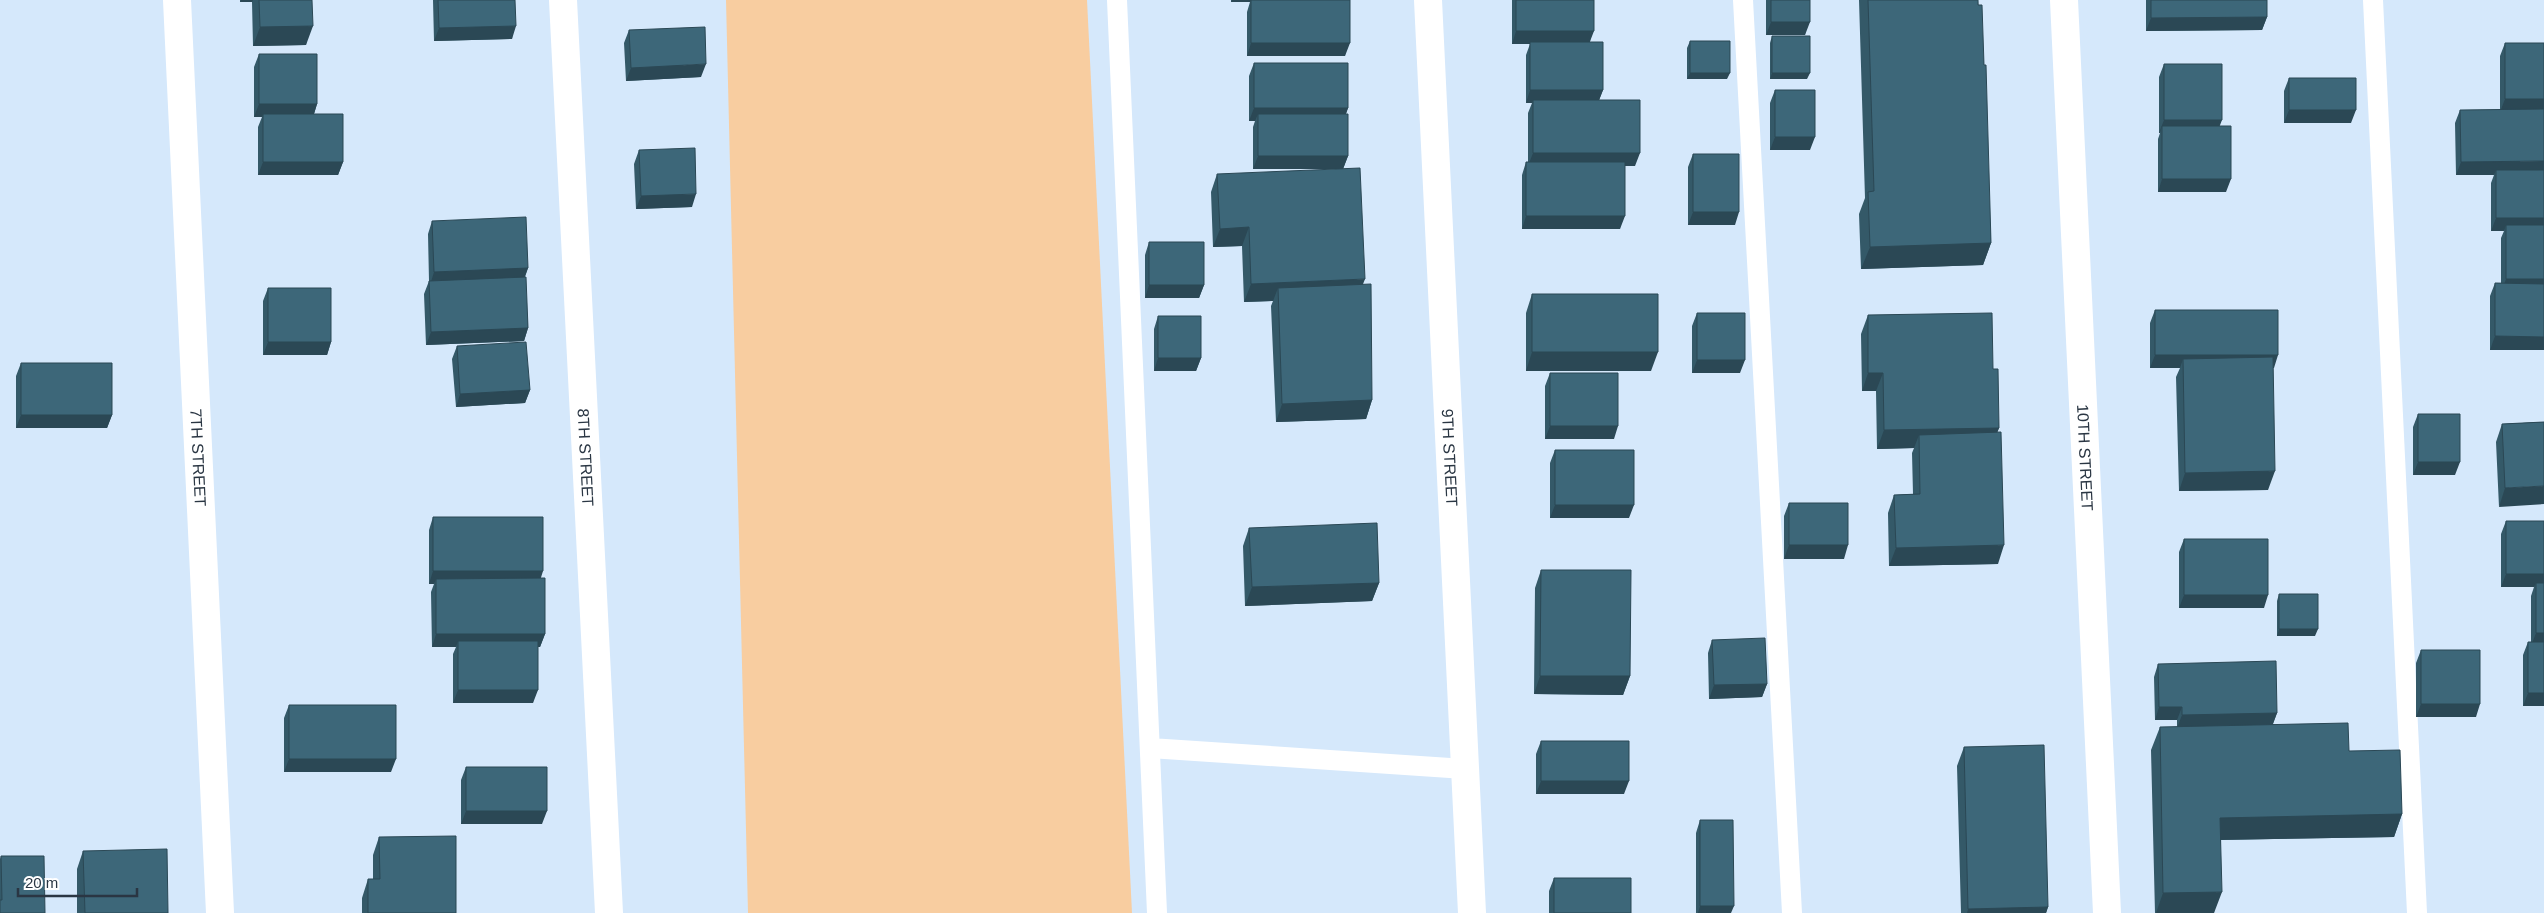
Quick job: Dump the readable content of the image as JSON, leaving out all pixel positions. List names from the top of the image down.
{
  "streets": {
    "street": [
      "7TH STREET",
      "8TH STREET",
      "9TH STREET",
      "10TH STREET"
    ]
  },
  "scale_bar": "20 m"
}
